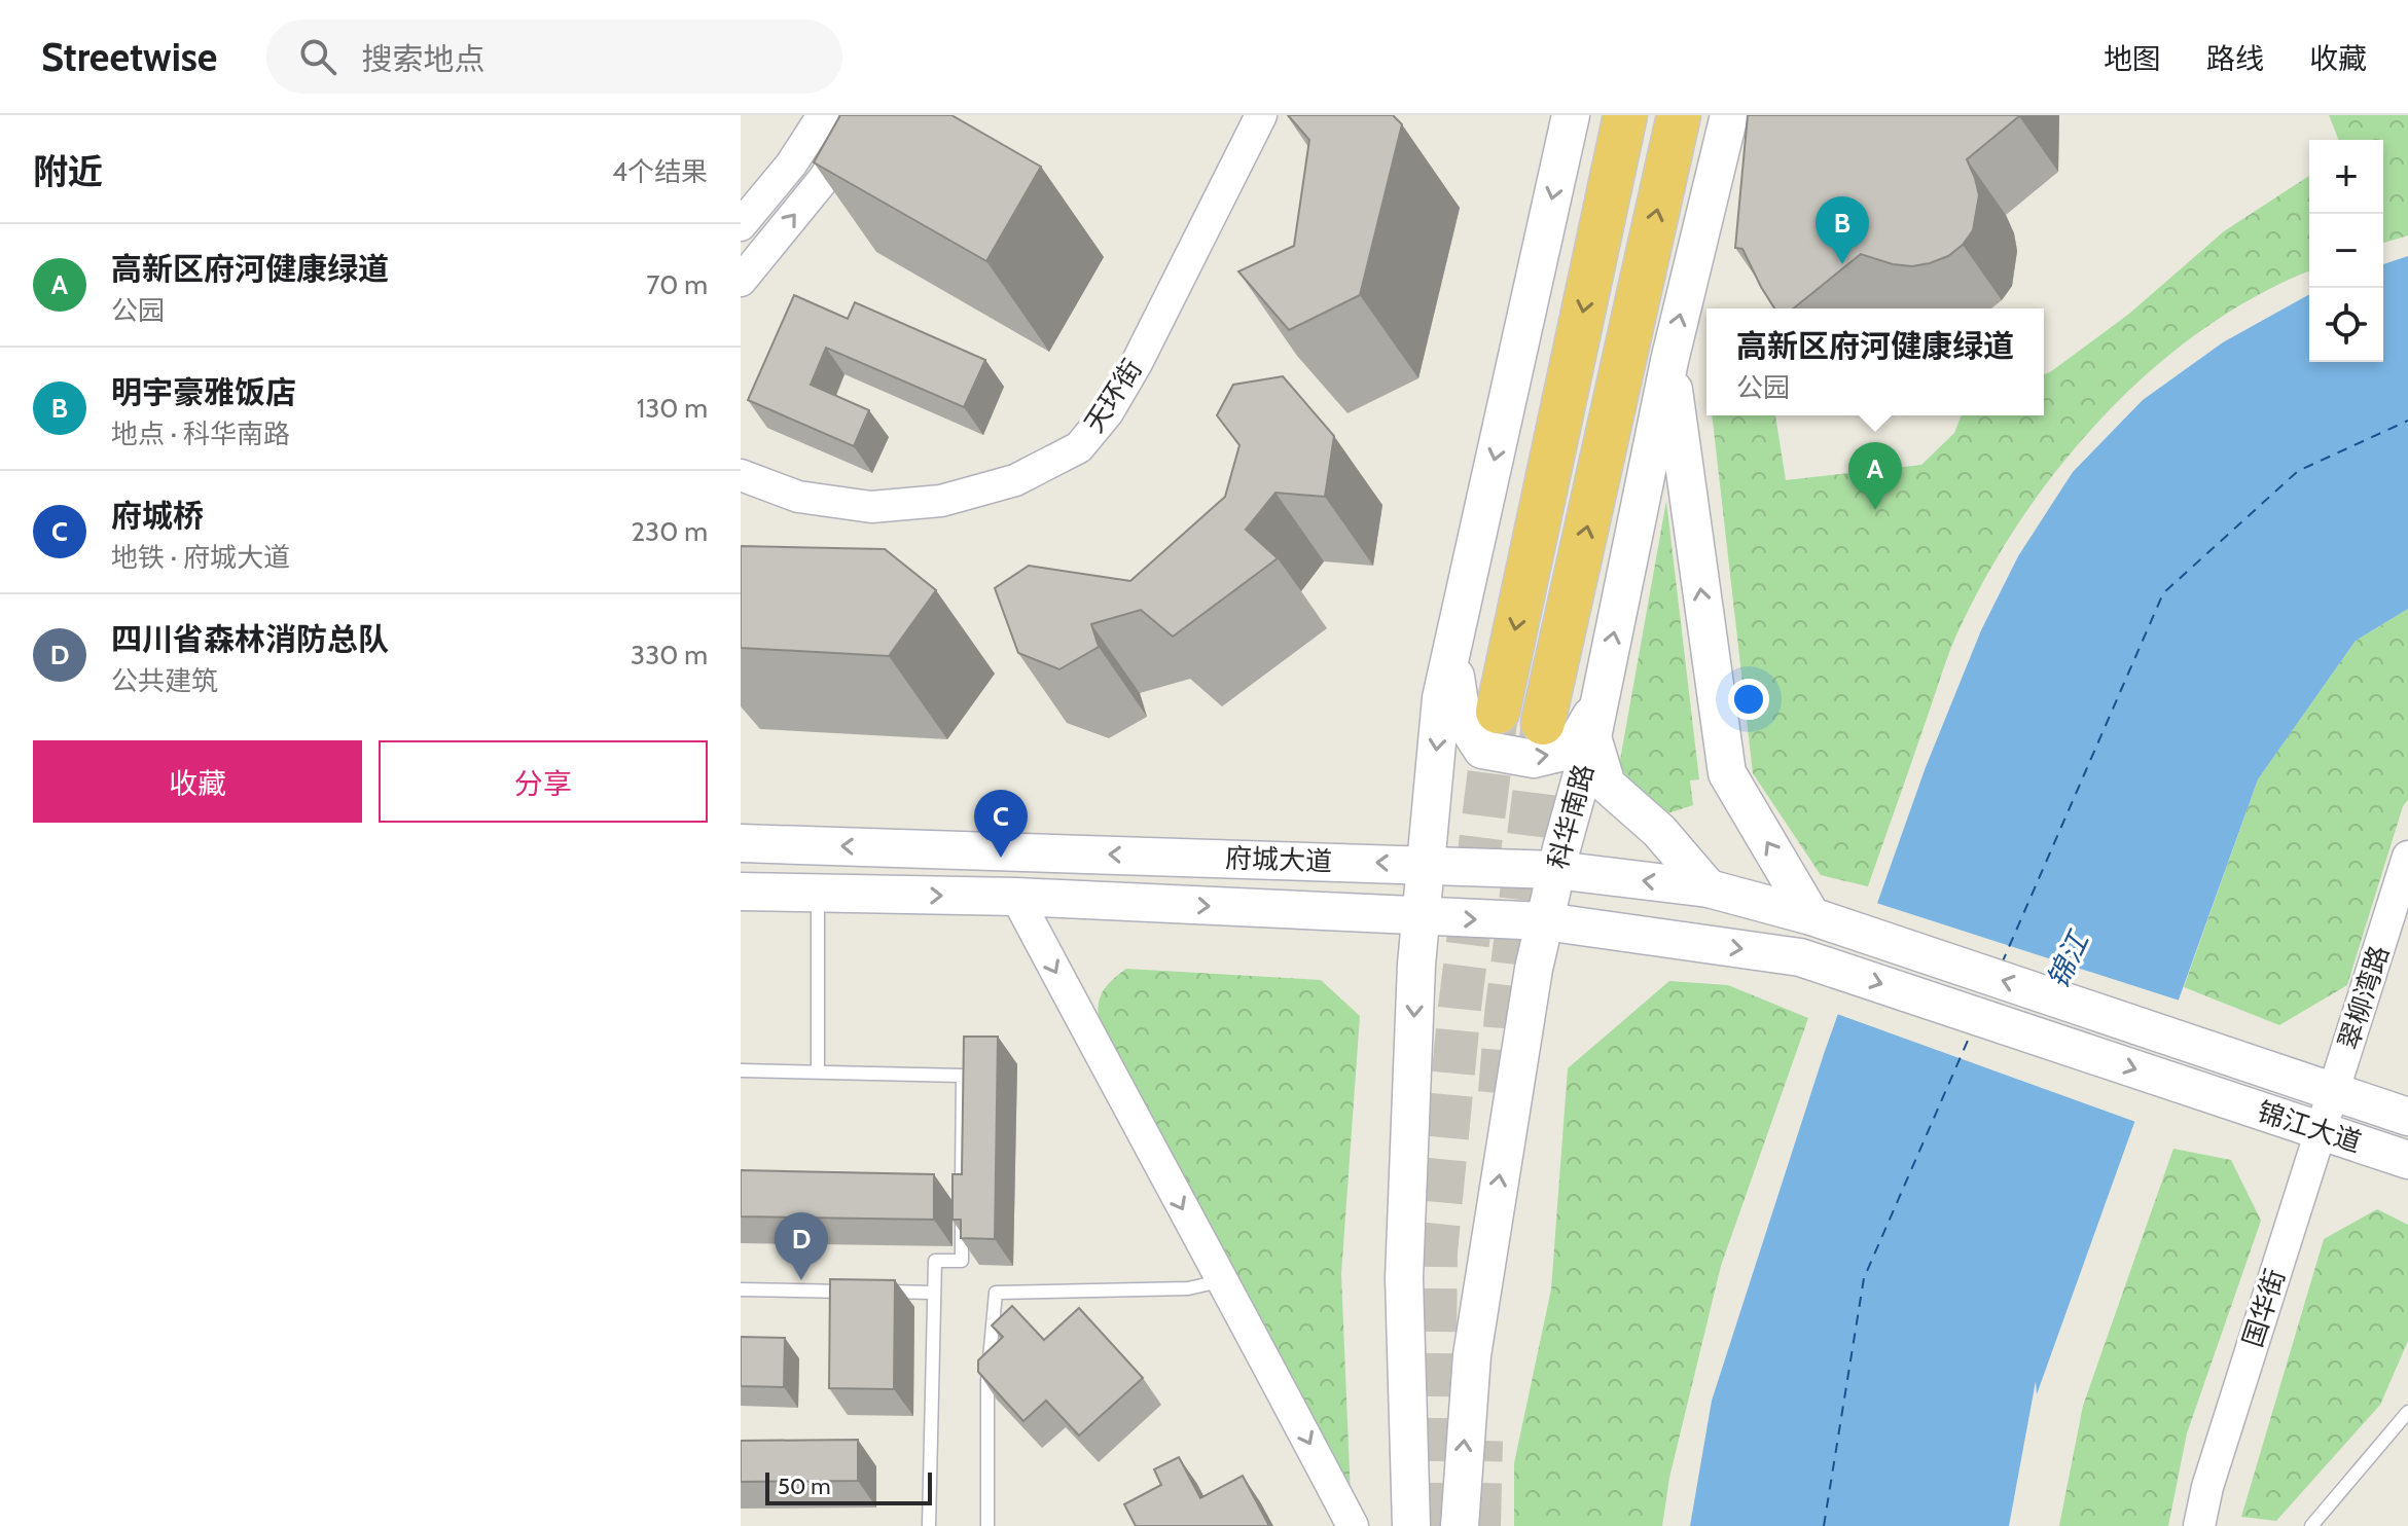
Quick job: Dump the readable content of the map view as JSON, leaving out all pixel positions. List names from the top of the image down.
{
  "streets": {
    "main road": ["科华南路", "府城大道", "锦江大道"],
    "street": ["天环街", "翠柳湾路", "国华街"]
  },
  "crossings": [
    ["科华南路", "府城大道"],
    ["府城大道", "锦江大道"],
    ["翠柳湾路", "锦江大道"],
    ["翠柳湾路", "国华街"],
    ["锦江大道", "国华街"]
  ],
  "water": ["锦江"],
  "scale_bar": "50 m",
  "page": {
    "header": "Streetwise",
    "search": "搜索地点",
    "nav": ["地图", "路线", "收藏"],
    "heading": ["附近", "4个结果"],
    "map_buttons": ["+", "−"],
    "pins": [
      "B",
      "A",
      "C",
      "D"
    ],
    "list": [
      {
        "mark": "A",
        "name": "高新区府河健康绿道",
        "note": "公园",
        "value": "70 m"
      },
      {
        "mark": "B",
        "name": "明宇豪雅饭店",
        "note": "地点 · 科华南路",
        "value": "130 m"
      },
      {
        "mark": "C",
        "name": "府城桥",
        "note": "地铁 · 府城大道",
        "value": "230 m"
      },
      {
        "mark": "D",
        "name": "四川省森林消防总队",
        "note": "公共建筑",
        "value": "330 m"
      }
    ],
    "popup": ["高新区府河健康绿道", "公园"],
    "buttons": ["收藏", "分享"],
    "scale": "50 m"
  }
}
